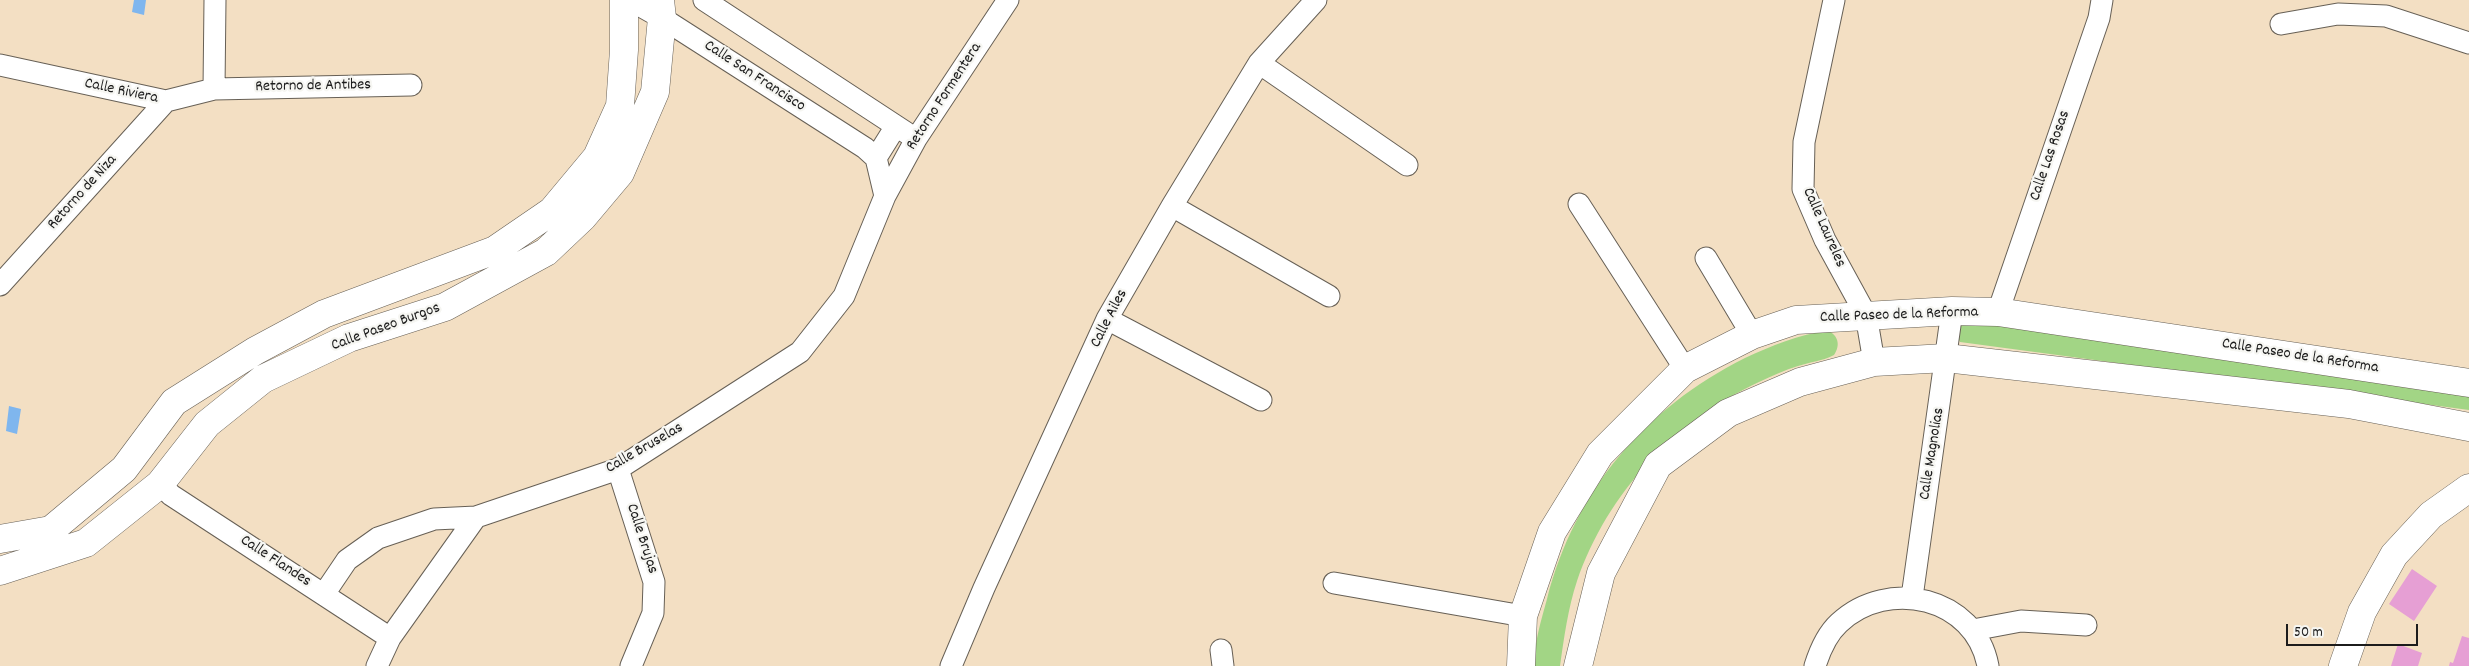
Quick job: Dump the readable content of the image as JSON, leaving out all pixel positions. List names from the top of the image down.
{
  "streets": {
    "main road": ["Calle Paseo de la Reforma", "Calle Paseo Burgos"],
    "street": [
      "Calle San Francisco",
      "Retorno de Antibes",
      "Calle Riviera",
      "Retorno Formentera",
      "Calle Las Rosas",
      "Retorno de Niza",
      "Calle Laureles",
      "Calle Ailes",
      "Calle Bruselas",
      "Calle Magnolias",
      "Calle Brujas",
      "Calle Flandes"
    ]
  },
  "crossings": [
    ["Calle San Francisco", "Calle Paseo Burgos"],
    ["Retorno de Antibes", "Calle Riviera"],
    ["Calle Riviera", "Retorno de Niza"],
    ["Retorno Formentera", "Calle Bruselas"],
    ["Calle Las Rosas", "Calle Paseo de la Reforma"],
    ["Calle Laureles", "Calle Paseo de la Reforma"],
    ["Calle Paseo de la Reforma", "Calle Magnolias"],
    ["Calle Paseo Burgos", "Calle Flandes"],
    ["Calle Bruselas", "Calle Brujas"],
    ["Calle Bruselas", "Calle Flandes"]
  ],
  "scale_bar": "50 m"
}
